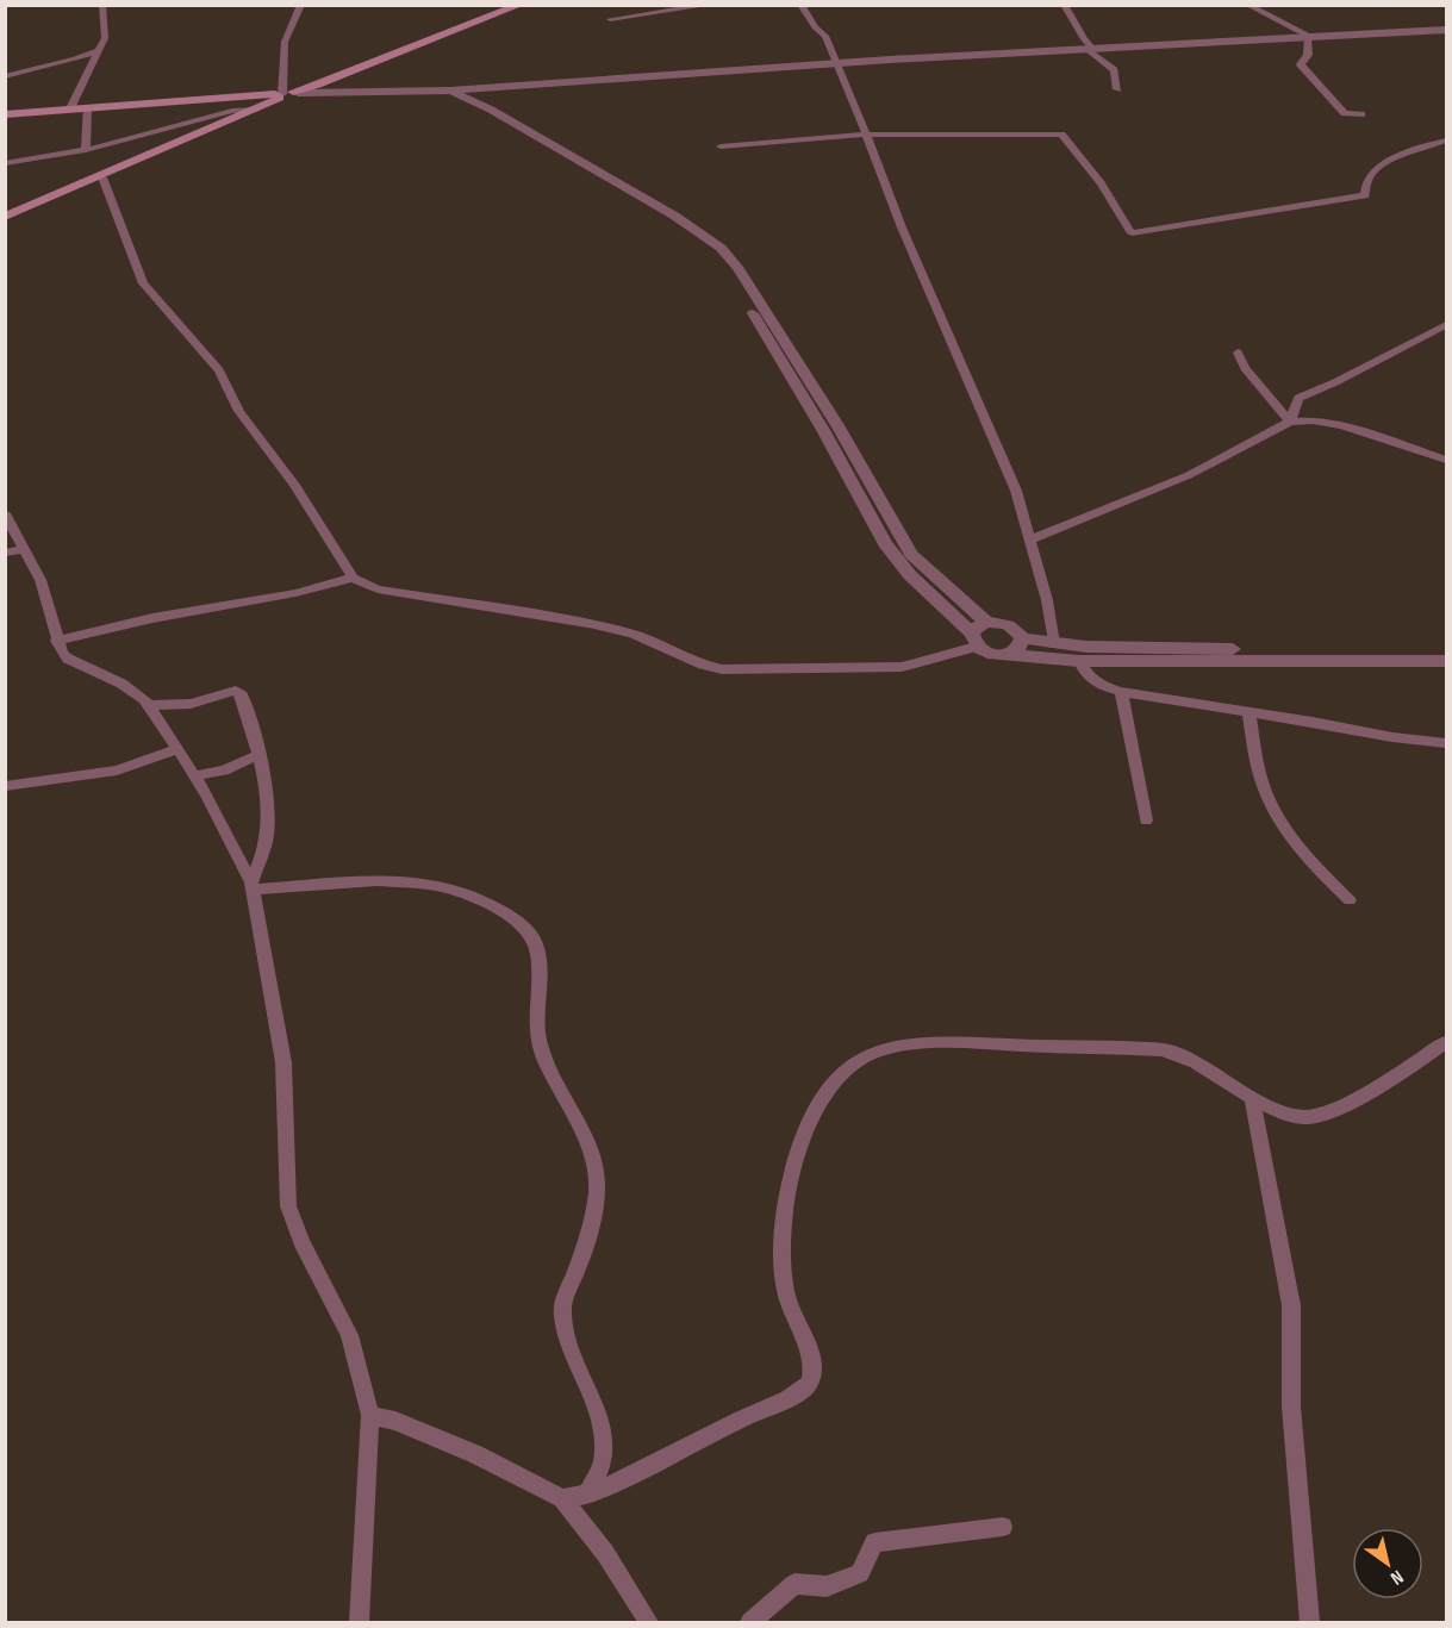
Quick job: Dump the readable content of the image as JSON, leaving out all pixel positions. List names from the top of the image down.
{
  "north": "bottom right"
}
